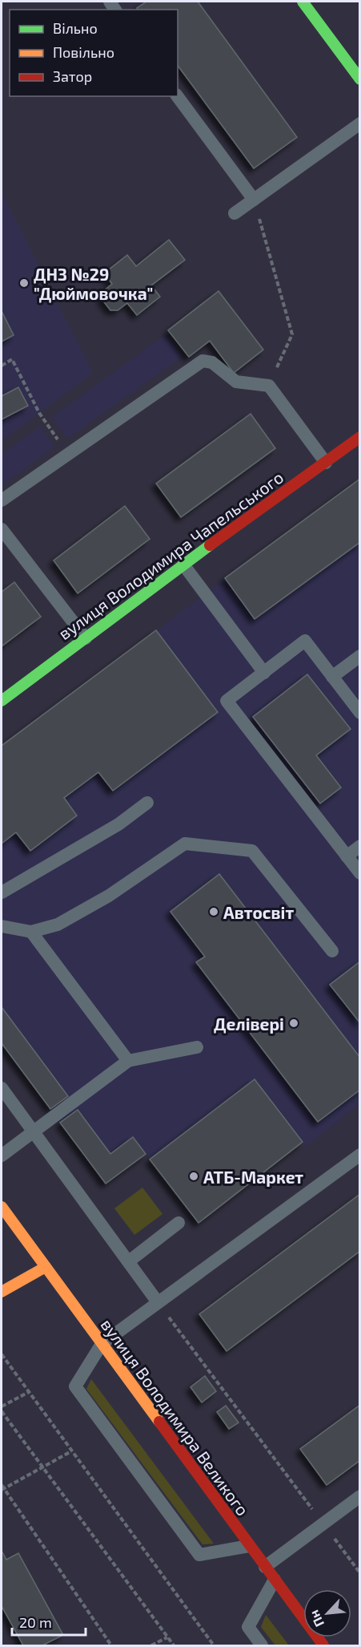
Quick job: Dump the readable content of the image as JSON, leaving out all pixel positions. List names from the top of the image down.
{
  "streets": {
    "street": ["вулиця Володимира Чапельського", "вулиця Володимира Великого"]
  },
  "places": [
    "ДНЗ №29 \"Дюймовочка\"",
    "Автосвіт",
    "Делівері",
    "АТБ-Маркет"
  ],
  "legend": ["Вільно", "Повільно", "Затор"],
  "scale_bar": "20 m",
  "north": "bottom left"
}
